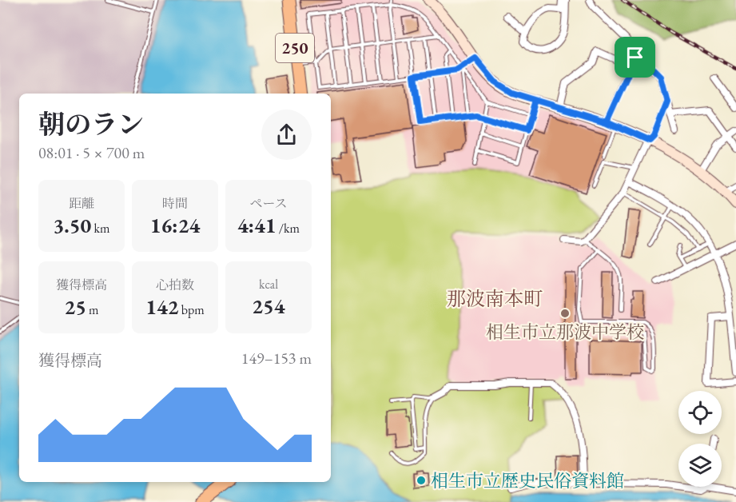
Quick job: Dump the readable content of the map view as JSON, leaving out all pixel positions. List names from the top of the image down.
{
  "streets": {
    "highway": ["250"]
  },
  "districts": ["那波南本町"],
  "places": ["相生市立那波中学校", "相生市立歴史民俗資料館"],
  "page": {
    "heading": ["朝のラン", "08:01 · 5 × 700 m"],
    "stats": [
      ["距離", "3.50 km"],
      ["時間", "16:24"],
      ["ペース", "4:41 /km"],
      ["獲得標高", "25 m"],
      ["心拍数", "142 bpm"],
      ["kcal", "254"]
    ],
    "chart": ["獲得標高", "149–153 m"]
  }
}
